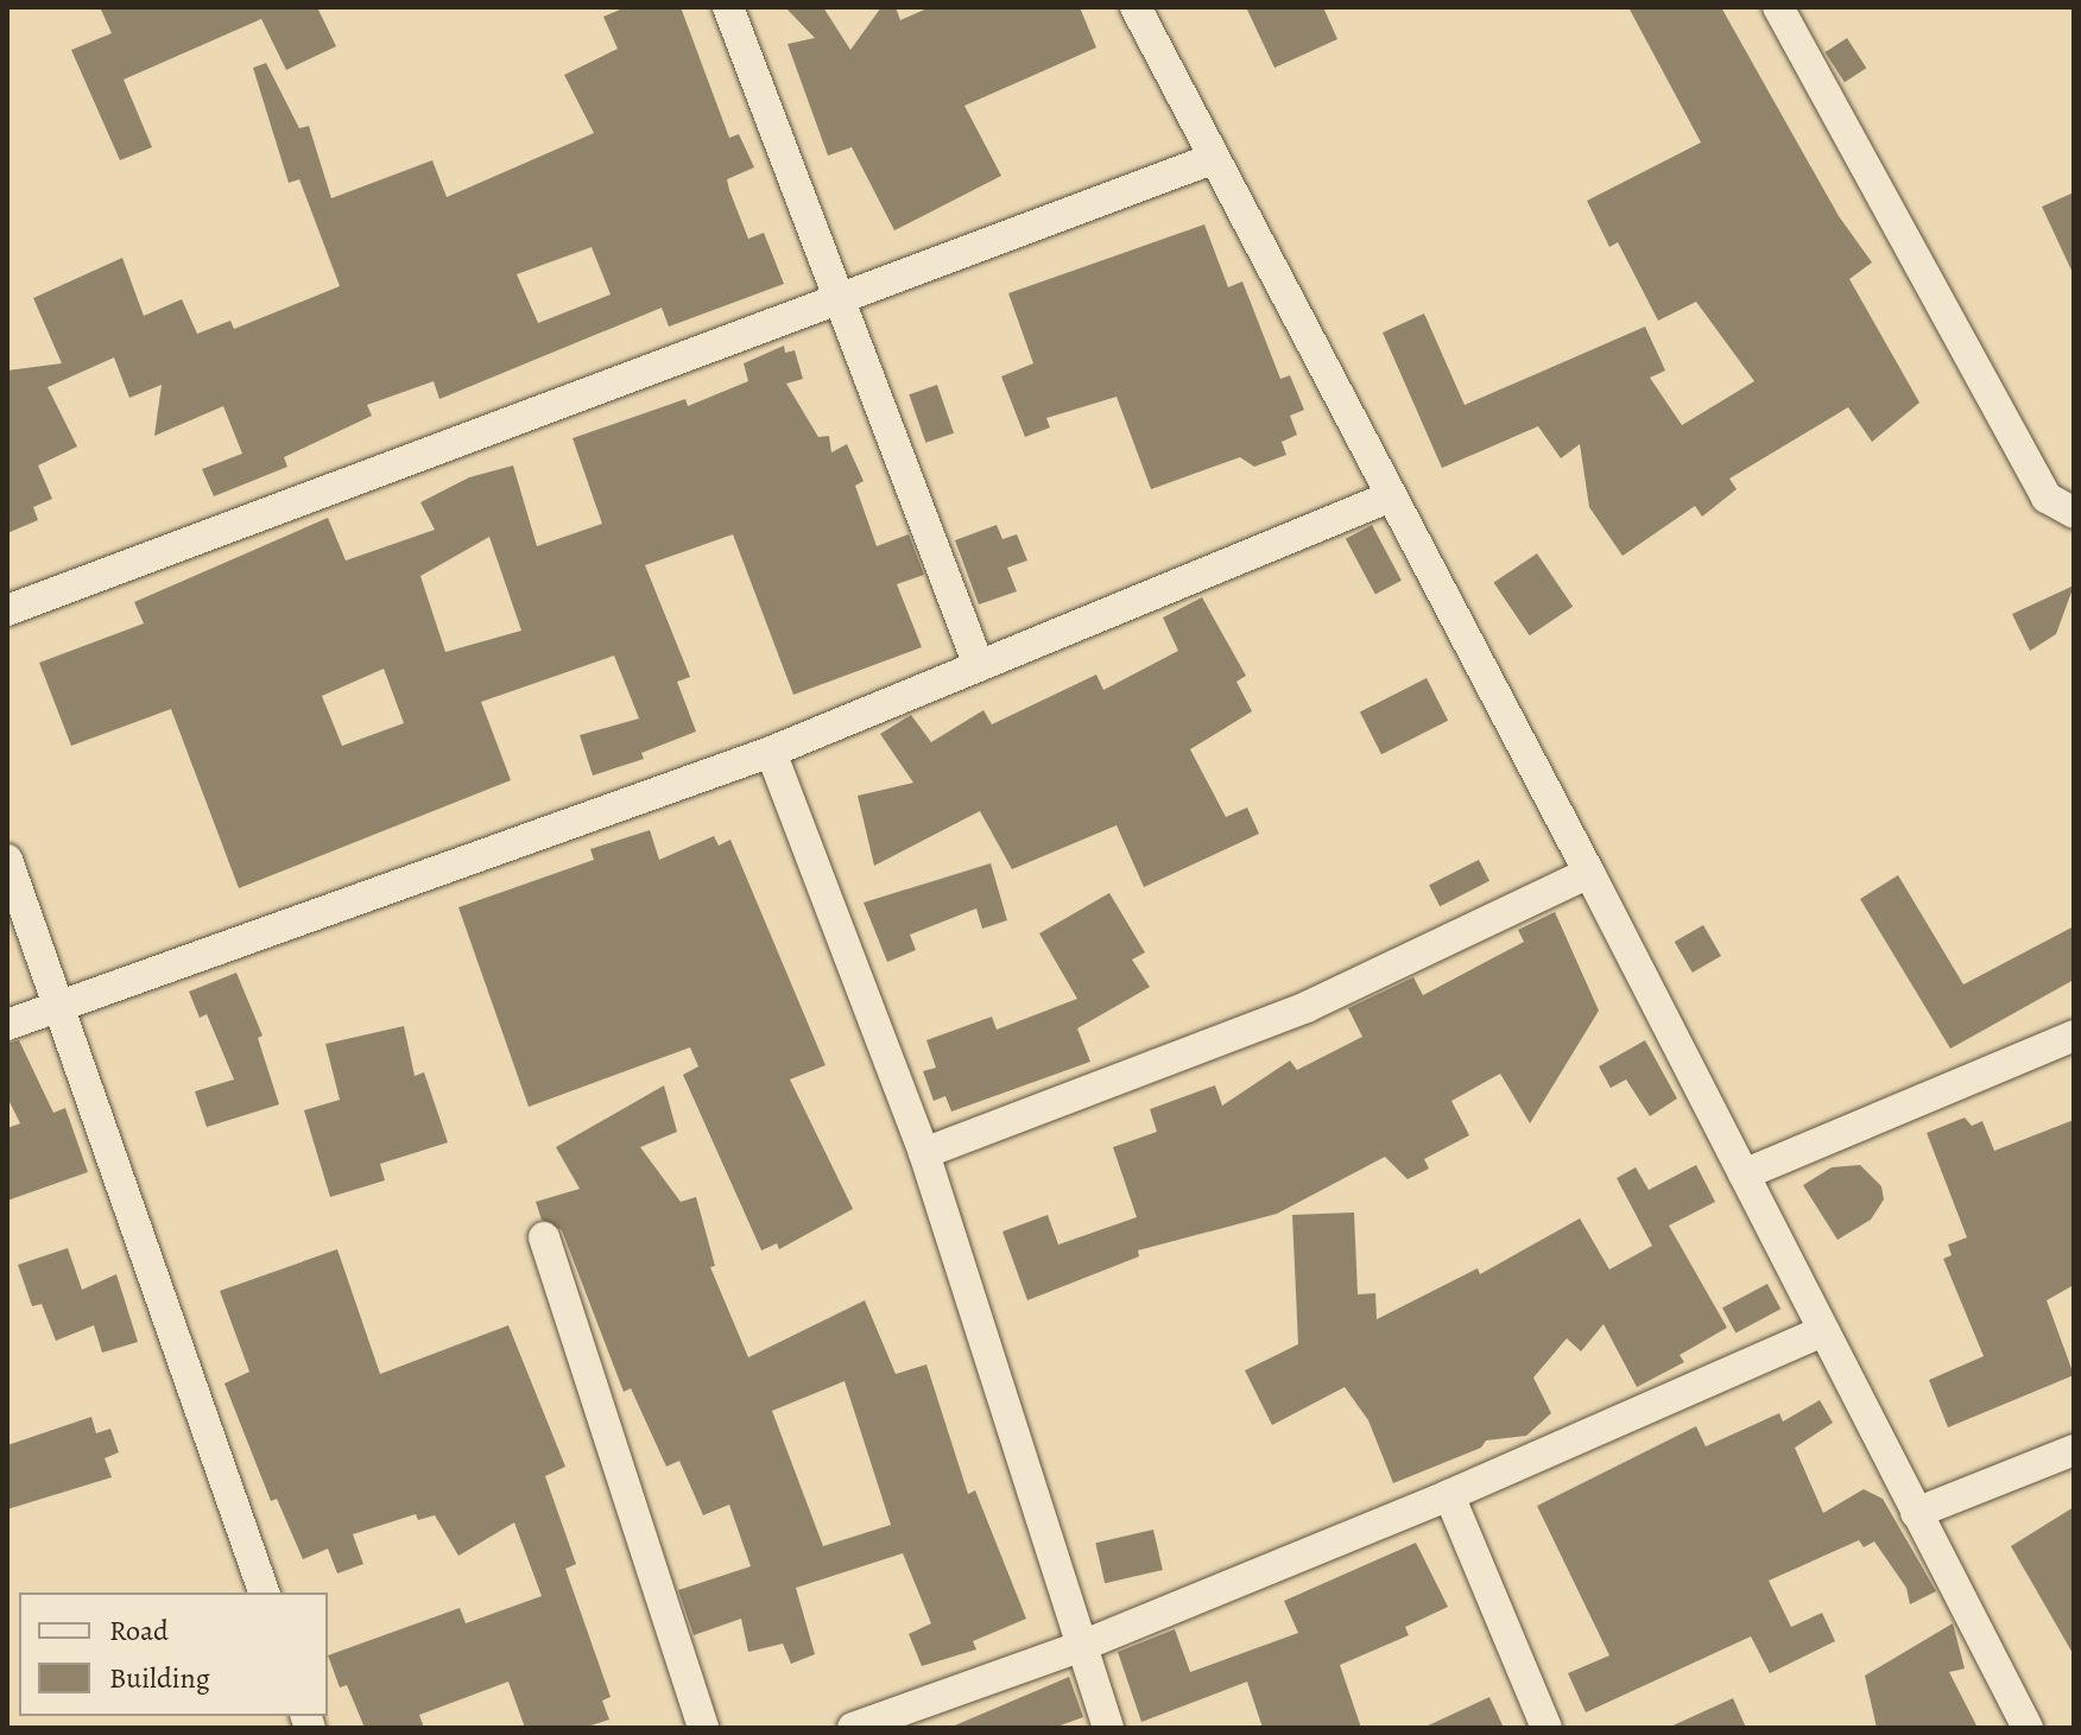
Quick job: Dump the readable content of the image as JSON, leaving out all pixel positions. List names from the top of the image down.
{
  "legend": ["Road", "Building"]
}
